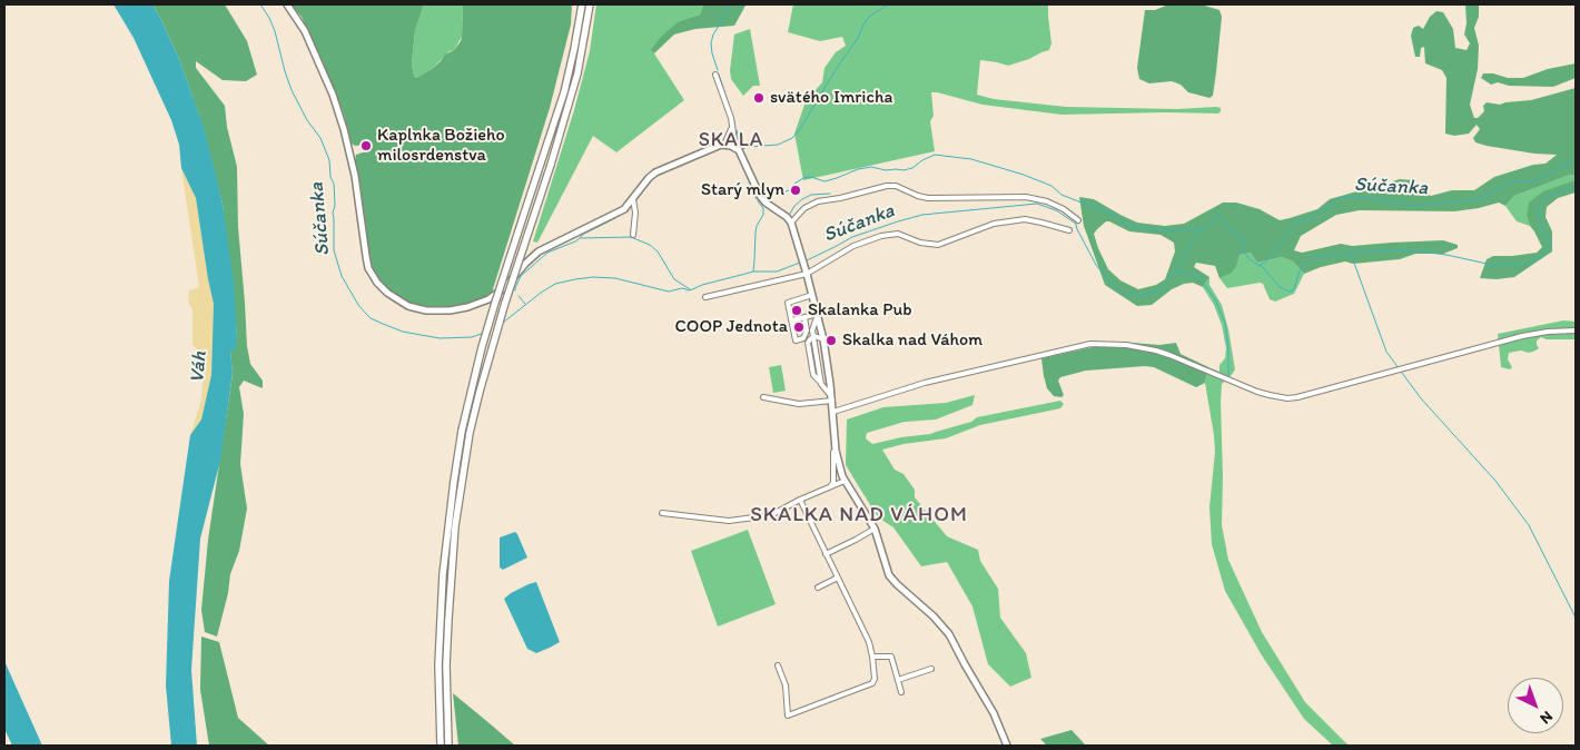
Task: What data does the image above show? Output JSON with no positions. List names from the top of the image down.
{
  "districts": ["SKALA", "SKALKA NAD VÁHOM"],
  "water": ["Súčanka", "Váh"],
  "places": [
    "svätého Imricha",
    "Kaplnka Božieho milosrdenstva",
    "Starý mlyn",
    "Skalanka Pub",
    "COOP Jednota",
    "Skalka nad Váhom"
  ],
  "north": "bottom right"
}
